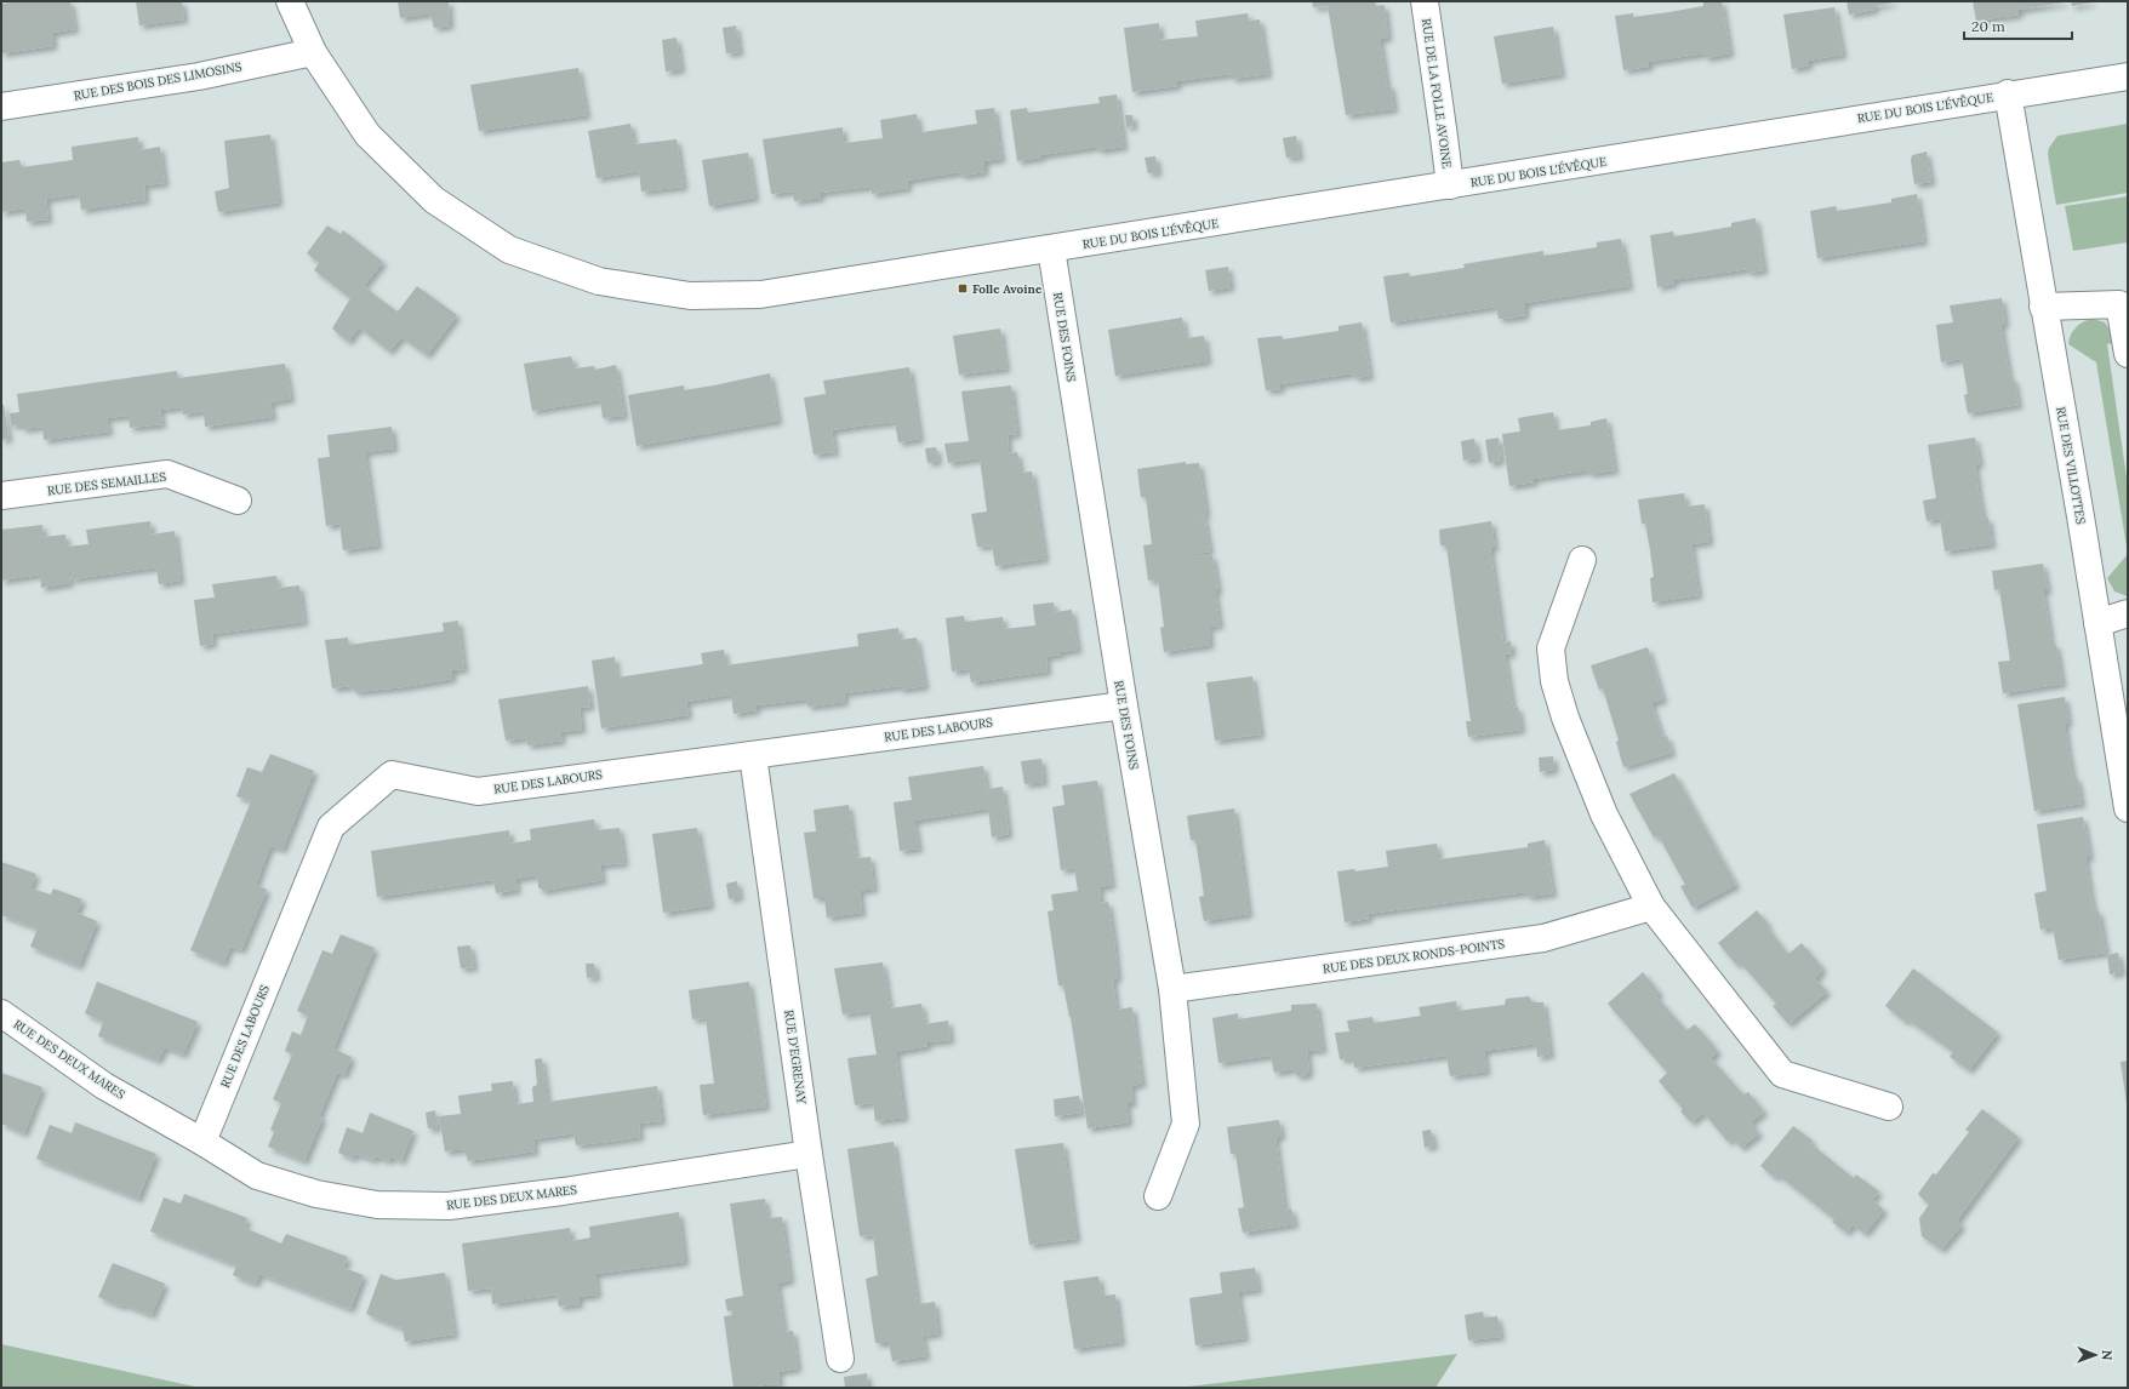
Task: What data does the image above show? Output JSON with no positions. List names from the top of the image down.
{
  "streets": {
    "street": [
      "RUE DES BOIS DES LIMOSINS",
      "RUE DE LA FOLLE AVOINE",
      "RUE DU BOIS L'ÉVÊQUE",
      "RUE DES FOINS",
      "RUE DES VILLOTTES",
      "RUE DES SEMAILLES",
      "RUE DES LABOURS",
      "RUE DES DEUX RONDS-POINTS",
      "RUE D'EGRENAY",
      "RUE DES DEUX MARES"
    ]
  },
  "crossings": [
    ["RUE DES BOIS DES LIMOSINS", "RUE DU BOIS L'ÉVÊQUE"],
    ["RUE DE LA FOLLE AVOINE", "RUE DU BOIS L'ÉVÊQUE"],
    ["RUE DU BOIS L'ÉVÊQUE", "RUE DES FOINS"],
    ["RUE DU BOIS L'ÉVÊQUE", "RUE DES VILLOTTES"],
    ["RUE DES FOINS", "RUE DES LABOURS"],
    ["RUE DES FOINS", "RUE DES DEUX RONDS-POINTS"],
    ["RUE DES LABOURS", "RUE D'EGRENAY"],
    ["RUE DES LABOURS", "RUE DES DEUX MARES"],
    ["RUE D'EGRENAY", "RUE DES DEUX MARES"]
  ],
  "places": {
    "transit": ["Folle Avoine"]
  },
  "scale_bar": "20 m",
  "north": "right"
}
